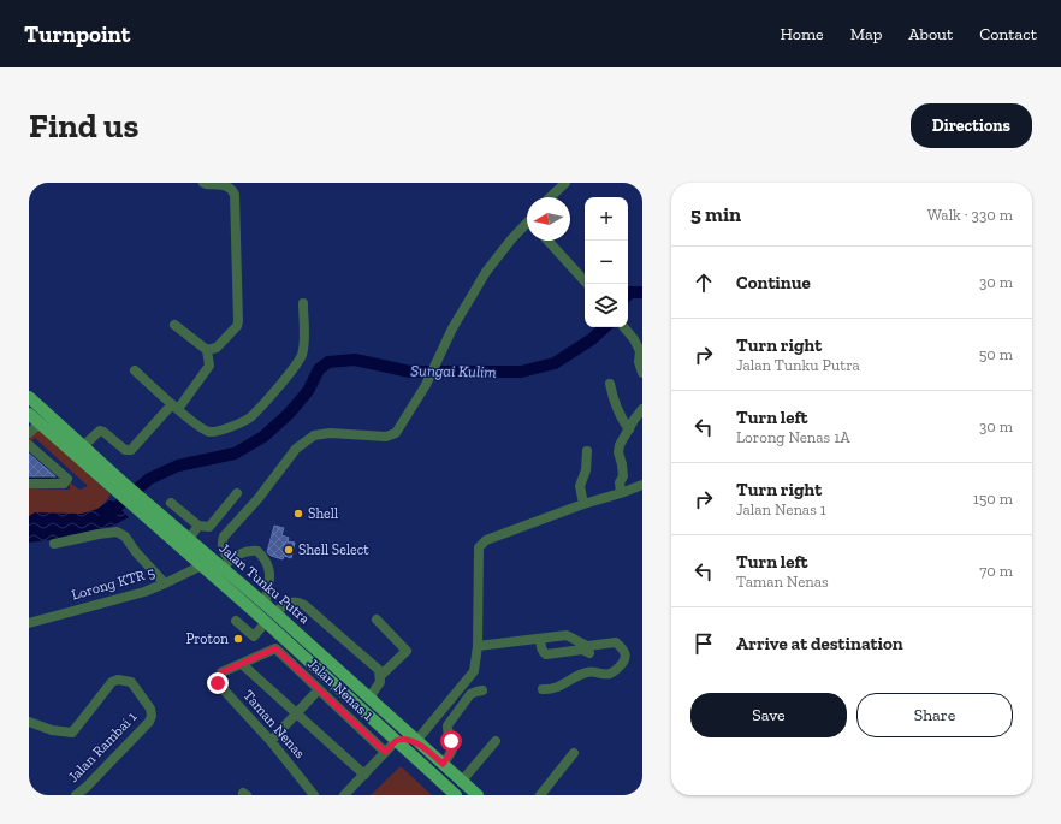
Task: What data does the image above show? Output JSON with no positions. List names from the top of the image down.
{
  "streets": {
    "main road": ["Jalan Tunku Putra"],
    "street": [
      "Lorong KTR 5",
      "Jalan Nenas 1",
      "Taman Nenas",
      "Jalan Rambai 1"
    ]
  },
  "crossings": [
    ["Lorong KTR 5", "Jalan Tunku Putra"],
    ["Jalan Nenas 1", "Taman Nenas"]
  ],
  "water": ["Sungai Kulim"],
  "places": ["Shell", "Shell Select", "Proton"],
  "north": "left",
  "page": {
    "header": "Turnpoint",
    "nav": [
      "Home",
      "Map",
      "About",
      "Contact"
    ],
    "buttons": [
      "Directions",
      ["Save", "Share"]
    ],
    "title": "Find us",
    "heading": ["5 min", "Walk · 330 m"],
    "map_buttons": ["+", "−"],
    "list": [
      ["Continue", "30 m"],
      ["Turn right", "Jalan Tunku Putra", "50 m"],
      ["Turn left", "Lorong Nenas 1A", "30 m"],
      ["Turn right", "Jalan Nenas 1", "150 m"],
      ["Turn left", "Taman Nenas", "70 m"],
      "Arrive at destination"
    ]
  }
}
